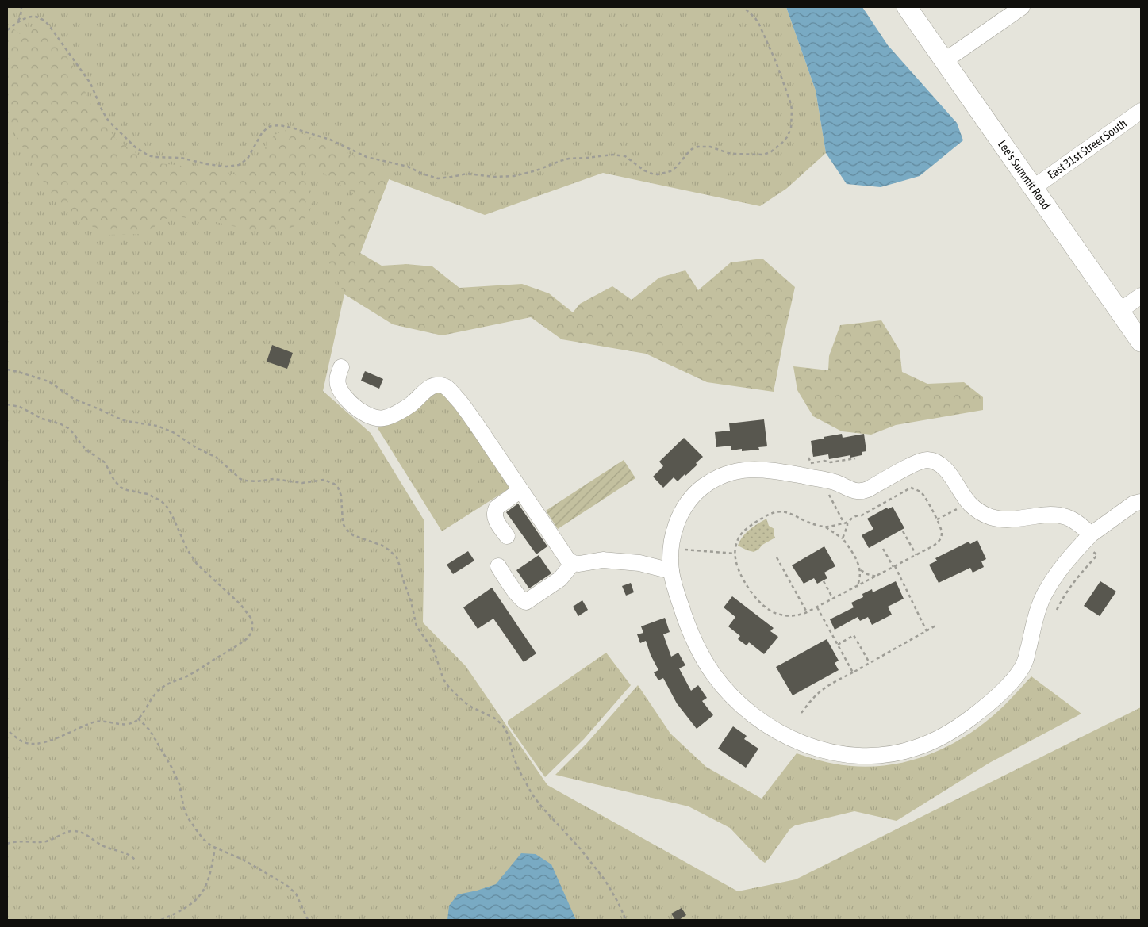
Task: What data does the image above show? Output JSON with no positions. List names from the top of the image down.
{
  "streets": {
    "main road": ["Lee's Summit Road"],
    "street": ["East 31st Street South"]
  },
  "crossings": [
    ["East 31st Street South", "Lee's Summit Road"]
  ]
}
